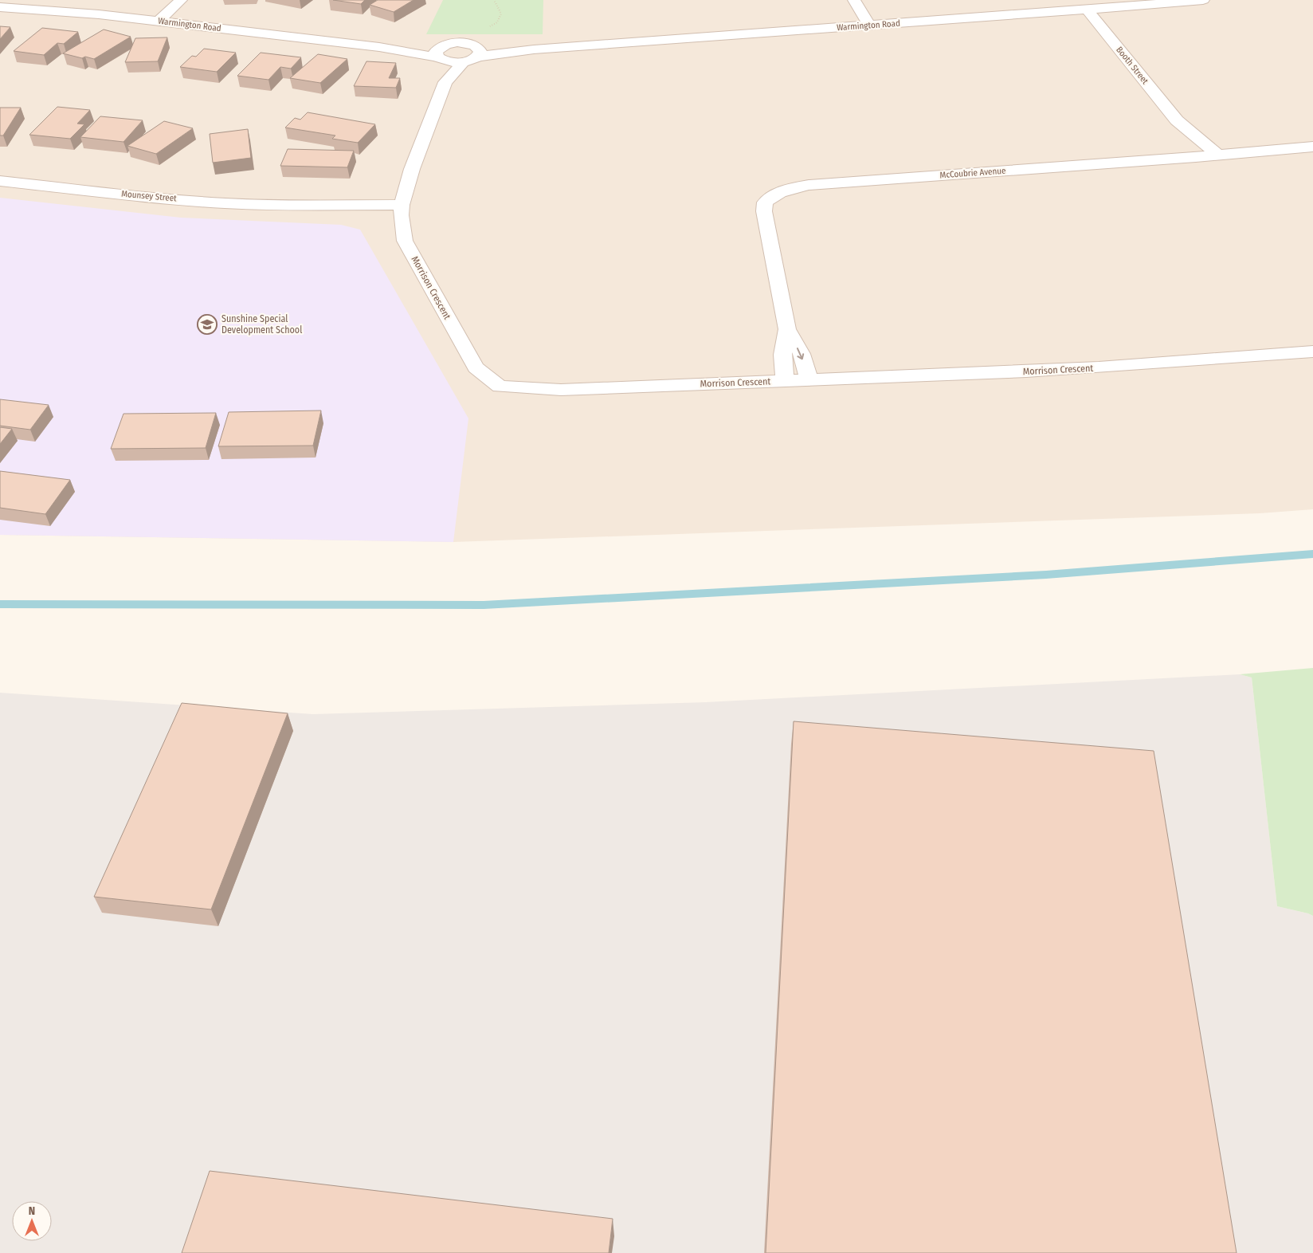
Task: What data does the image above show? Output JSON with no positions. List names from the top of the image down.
{
  "streets": {
    "street": [
      "Warmington Road",
      "Booth Street",
      "McCoubrie Avenue",
      "Mounsey Street",
      "Morrison Crescent"
    ]
  },
  "crossings": [
    ["Warmington Road", "Booth Street"],
    ["Warmington Road", "Morrison Crescent"],
    ["Booth Street", "McCoubrie Avenue"],
    ["McCoubrie Avenue", "Morrison Crescent"],
    ["Mounsey Street", "Morrison Crescent"]
  ],
  "places": {
    "school or university": ["Sunshine Special Development School"]
  },
  "north": "top"
}
